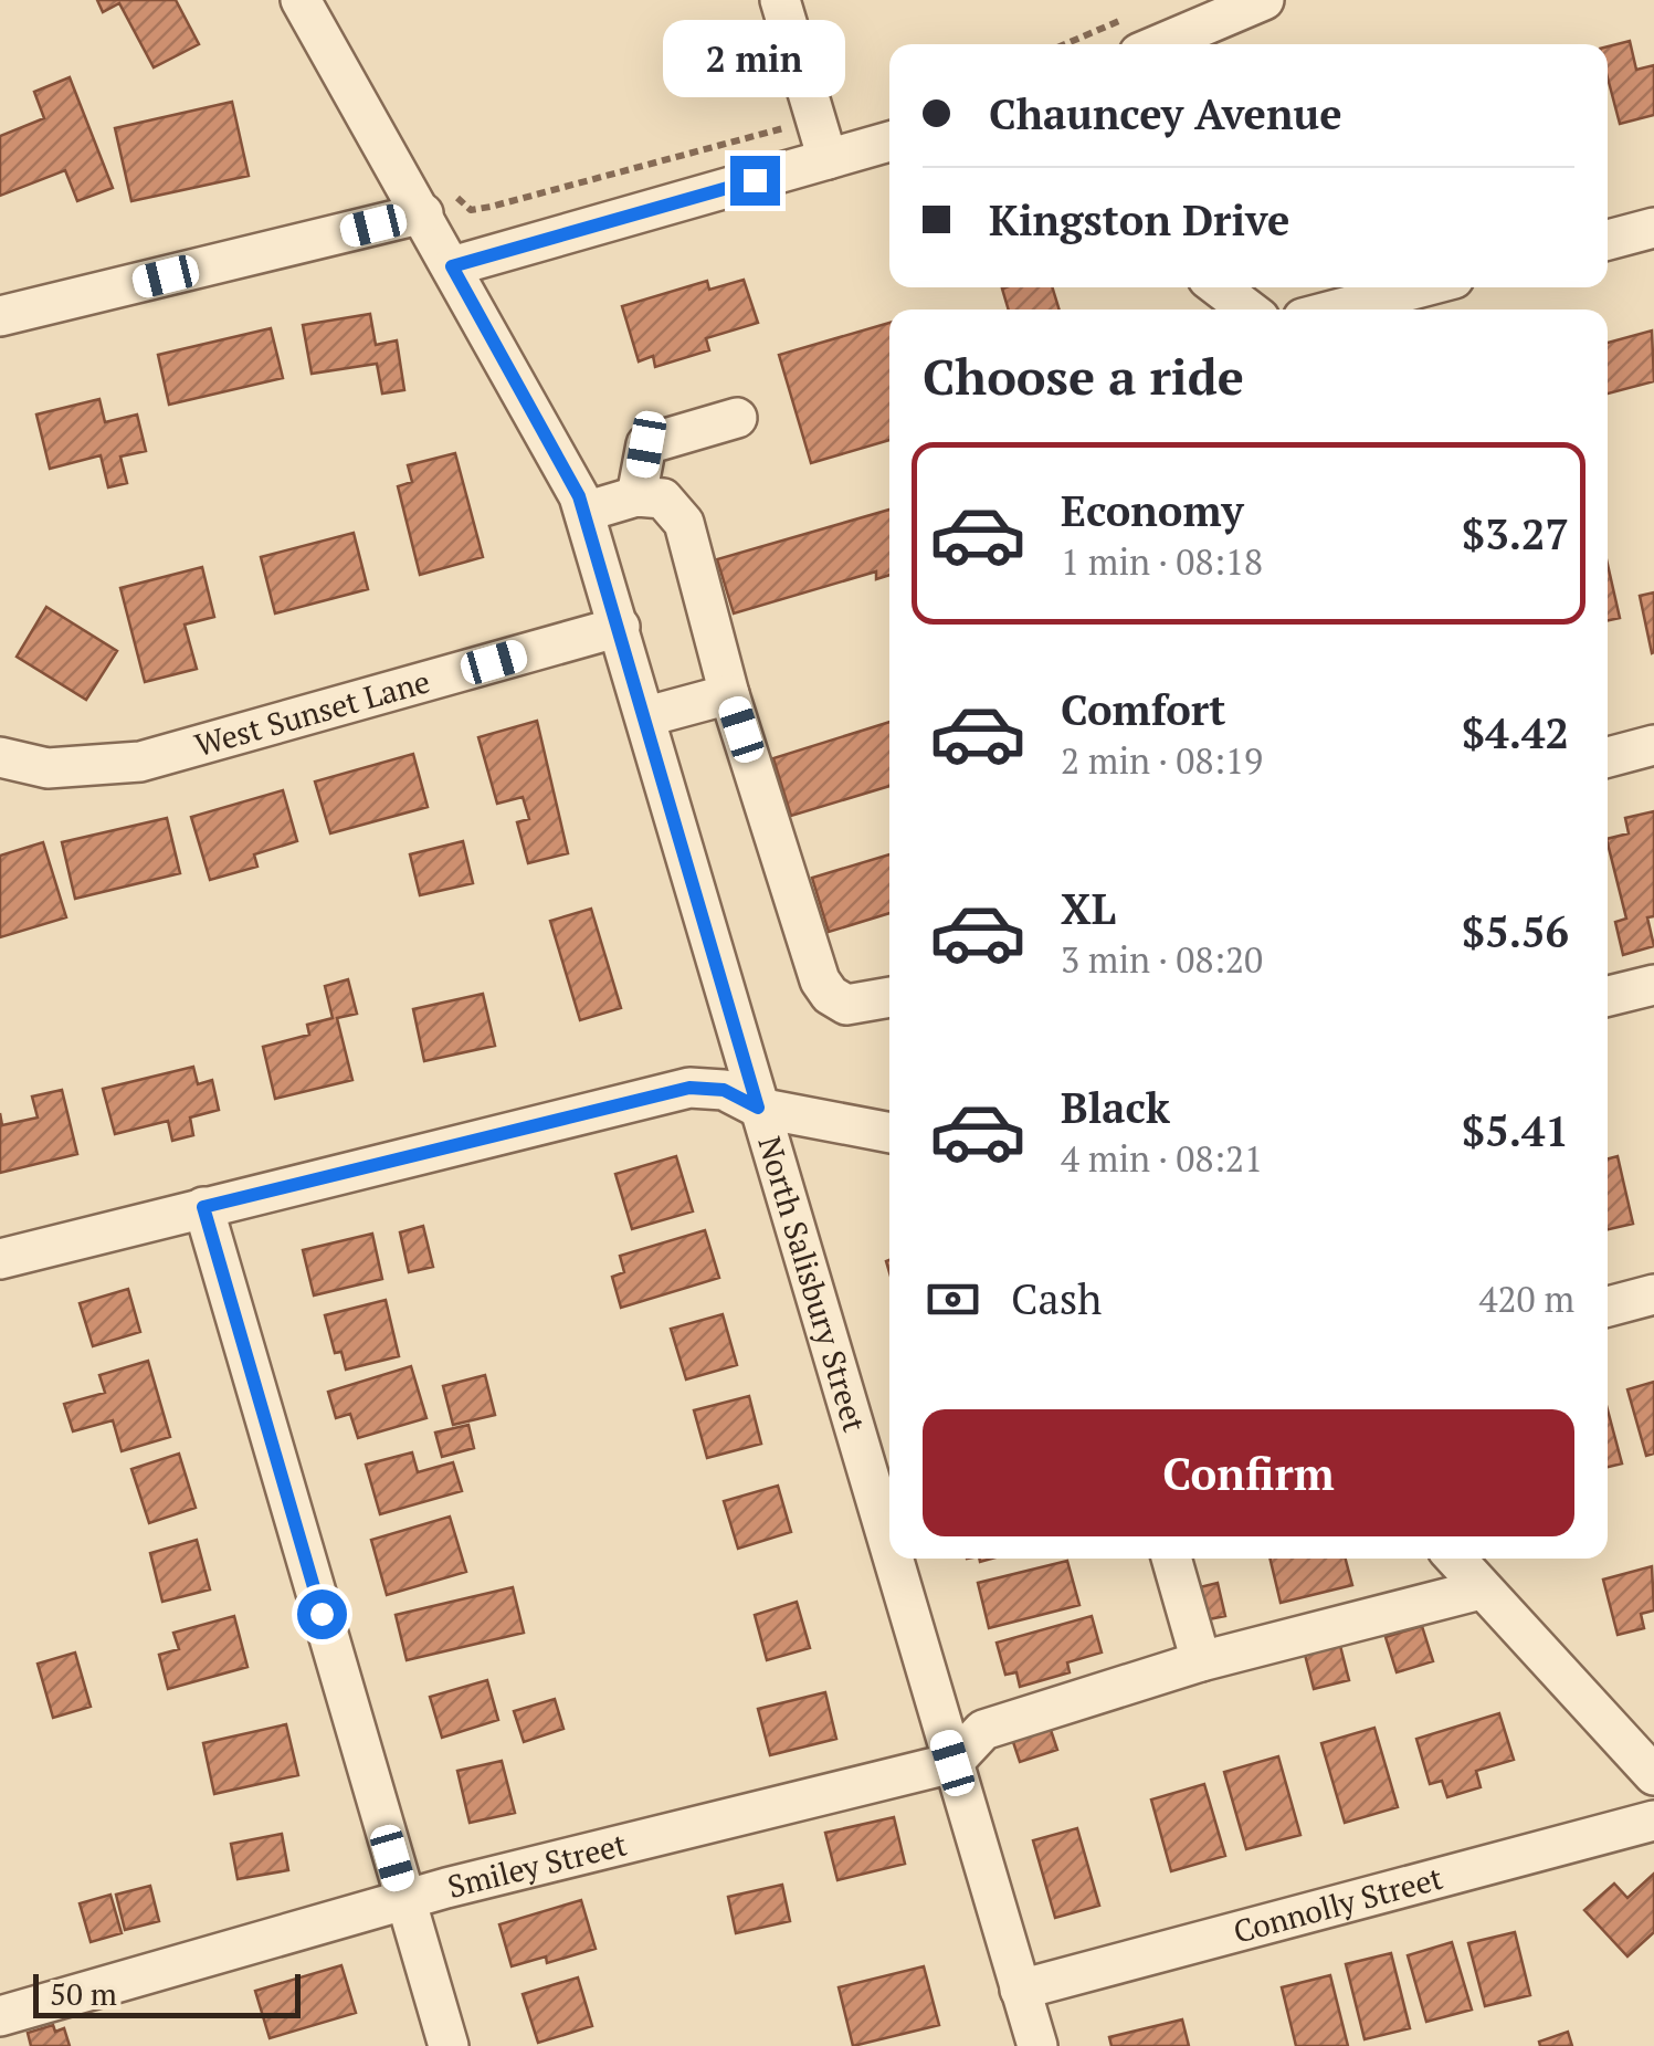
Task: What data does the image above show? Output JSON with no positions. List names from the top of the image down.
{
  "streets": {
    "street": [
      "West Sunset Lane",
      "North Salisbury Street",
      "Smiley Street",
      "Connolly Street"
    ]
  },
  "crossings": [
    ["West Sunset Lane", "North Salisbury Street"],
    ["North Salisbury Street", "Smiley Street"],
    ["North Salisbury Street", "Connolly Street"]
  ],
  "scale_bar": "50 m",
  "page": {
    "bubble": "2 min",
    "banner": ["Chauncey Avenue", "Kingston Drive"],
    "heading": "Choose a ride",
    "list": [
      {
        "name": "Economy",
        "note": "1 min · 08:18",
        "value": "$3.27"
      },
      {
        "name": "Comfort",
        "note": "2 min · 08:19",
        "value": "$4.42"
      },
      {
        "name": "XL",
        "note": "3 min · 08:20",
        "value": "$5.56"
      },
      {
        "name": "Black",
        "note": "4 min · 08:21",
        "value": "$5.41"
      }
    ],
    "pay": ["Cash", "420 m"],
    "buttons": "Confirm",
    "scale": "50 m"
  }
}
